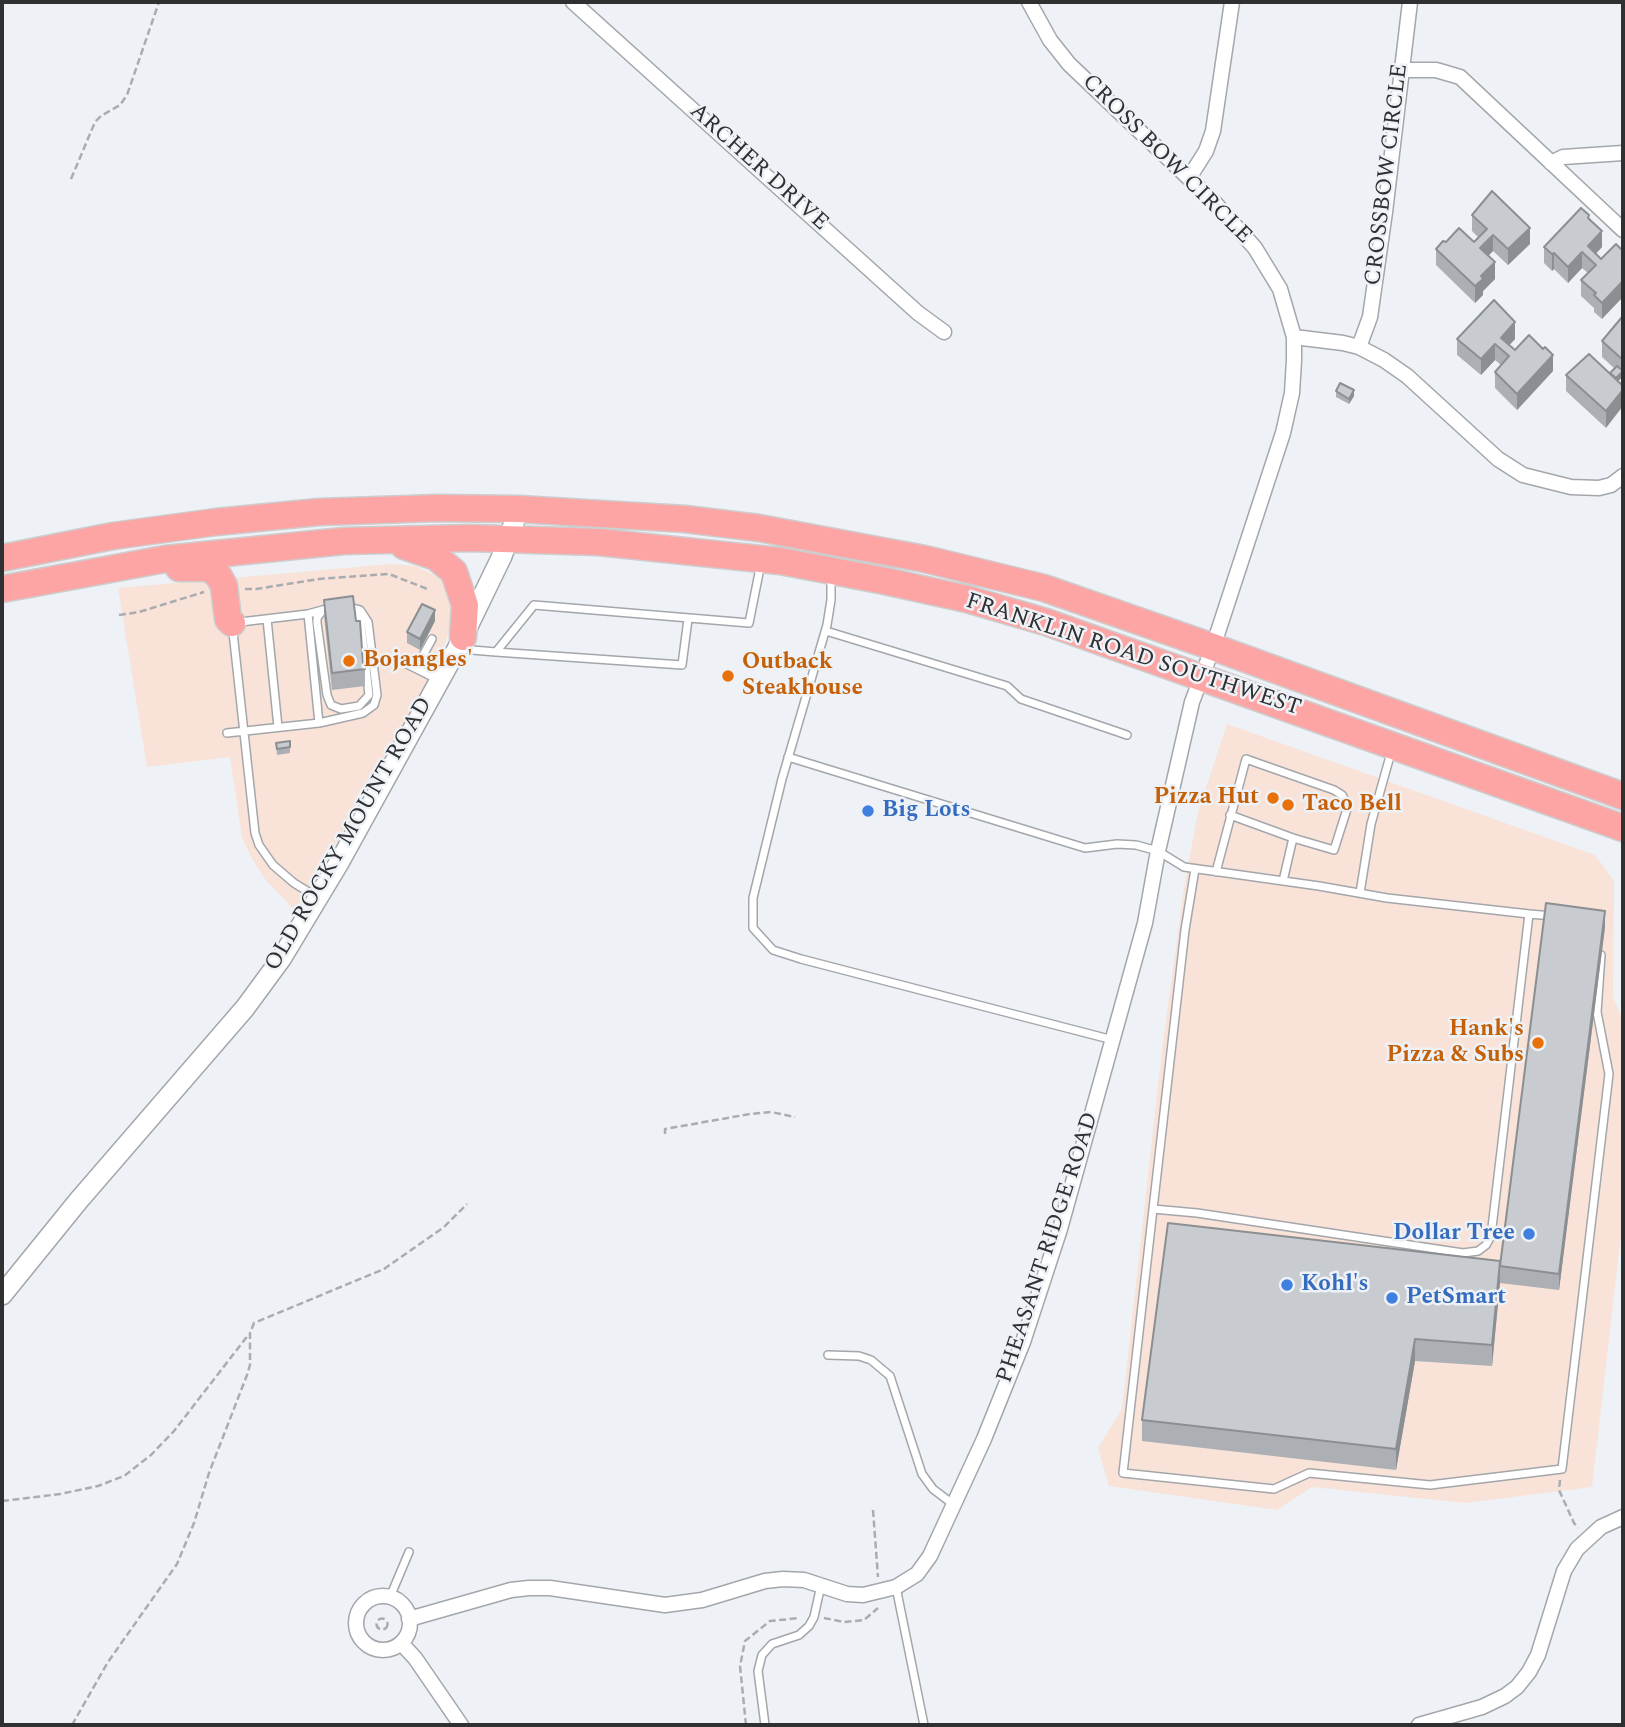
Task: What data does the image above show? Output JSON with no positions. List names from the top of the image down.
{
  "streets": {
    "highway": ["FRANKLIN ROAD SOUTHWEST"],
    "street": [
      "CROSS BOW CIRCLE",
      "ARCHER DRIVE",
      "CROSSBOW CIRCLE",
      "OLD ROCKY MOUNT ROAD",
      "PHEASANT RIDGE ROAD"
    ]
  },
  "crossings": [
    ["CROSS BOW CIRCLE", "FRANKLIN ROAD SOUTHWEST"],
    ["CROSS BOW CIRCLE", "PHEASANT RIDGE ROAD"],
    ["FRANKLIN ROAD SOUTHWEST", "OLD ROCKY MOUNT ROAD"],
    ["FRANKLIN ROAD SOUTHWEST", "PHEASANT RIDGE ROAD"]
  ],
  "places": [
    "Bojangles'",
    "Outback Steakhouse",
    "Pizza Hut",
    "Taco Bell",
    "Big Lots",
    "Hank's Pizza & Subs",
    "Dollar Tree",
    "Kohl's",
    "PetSmart"
  ]
}
